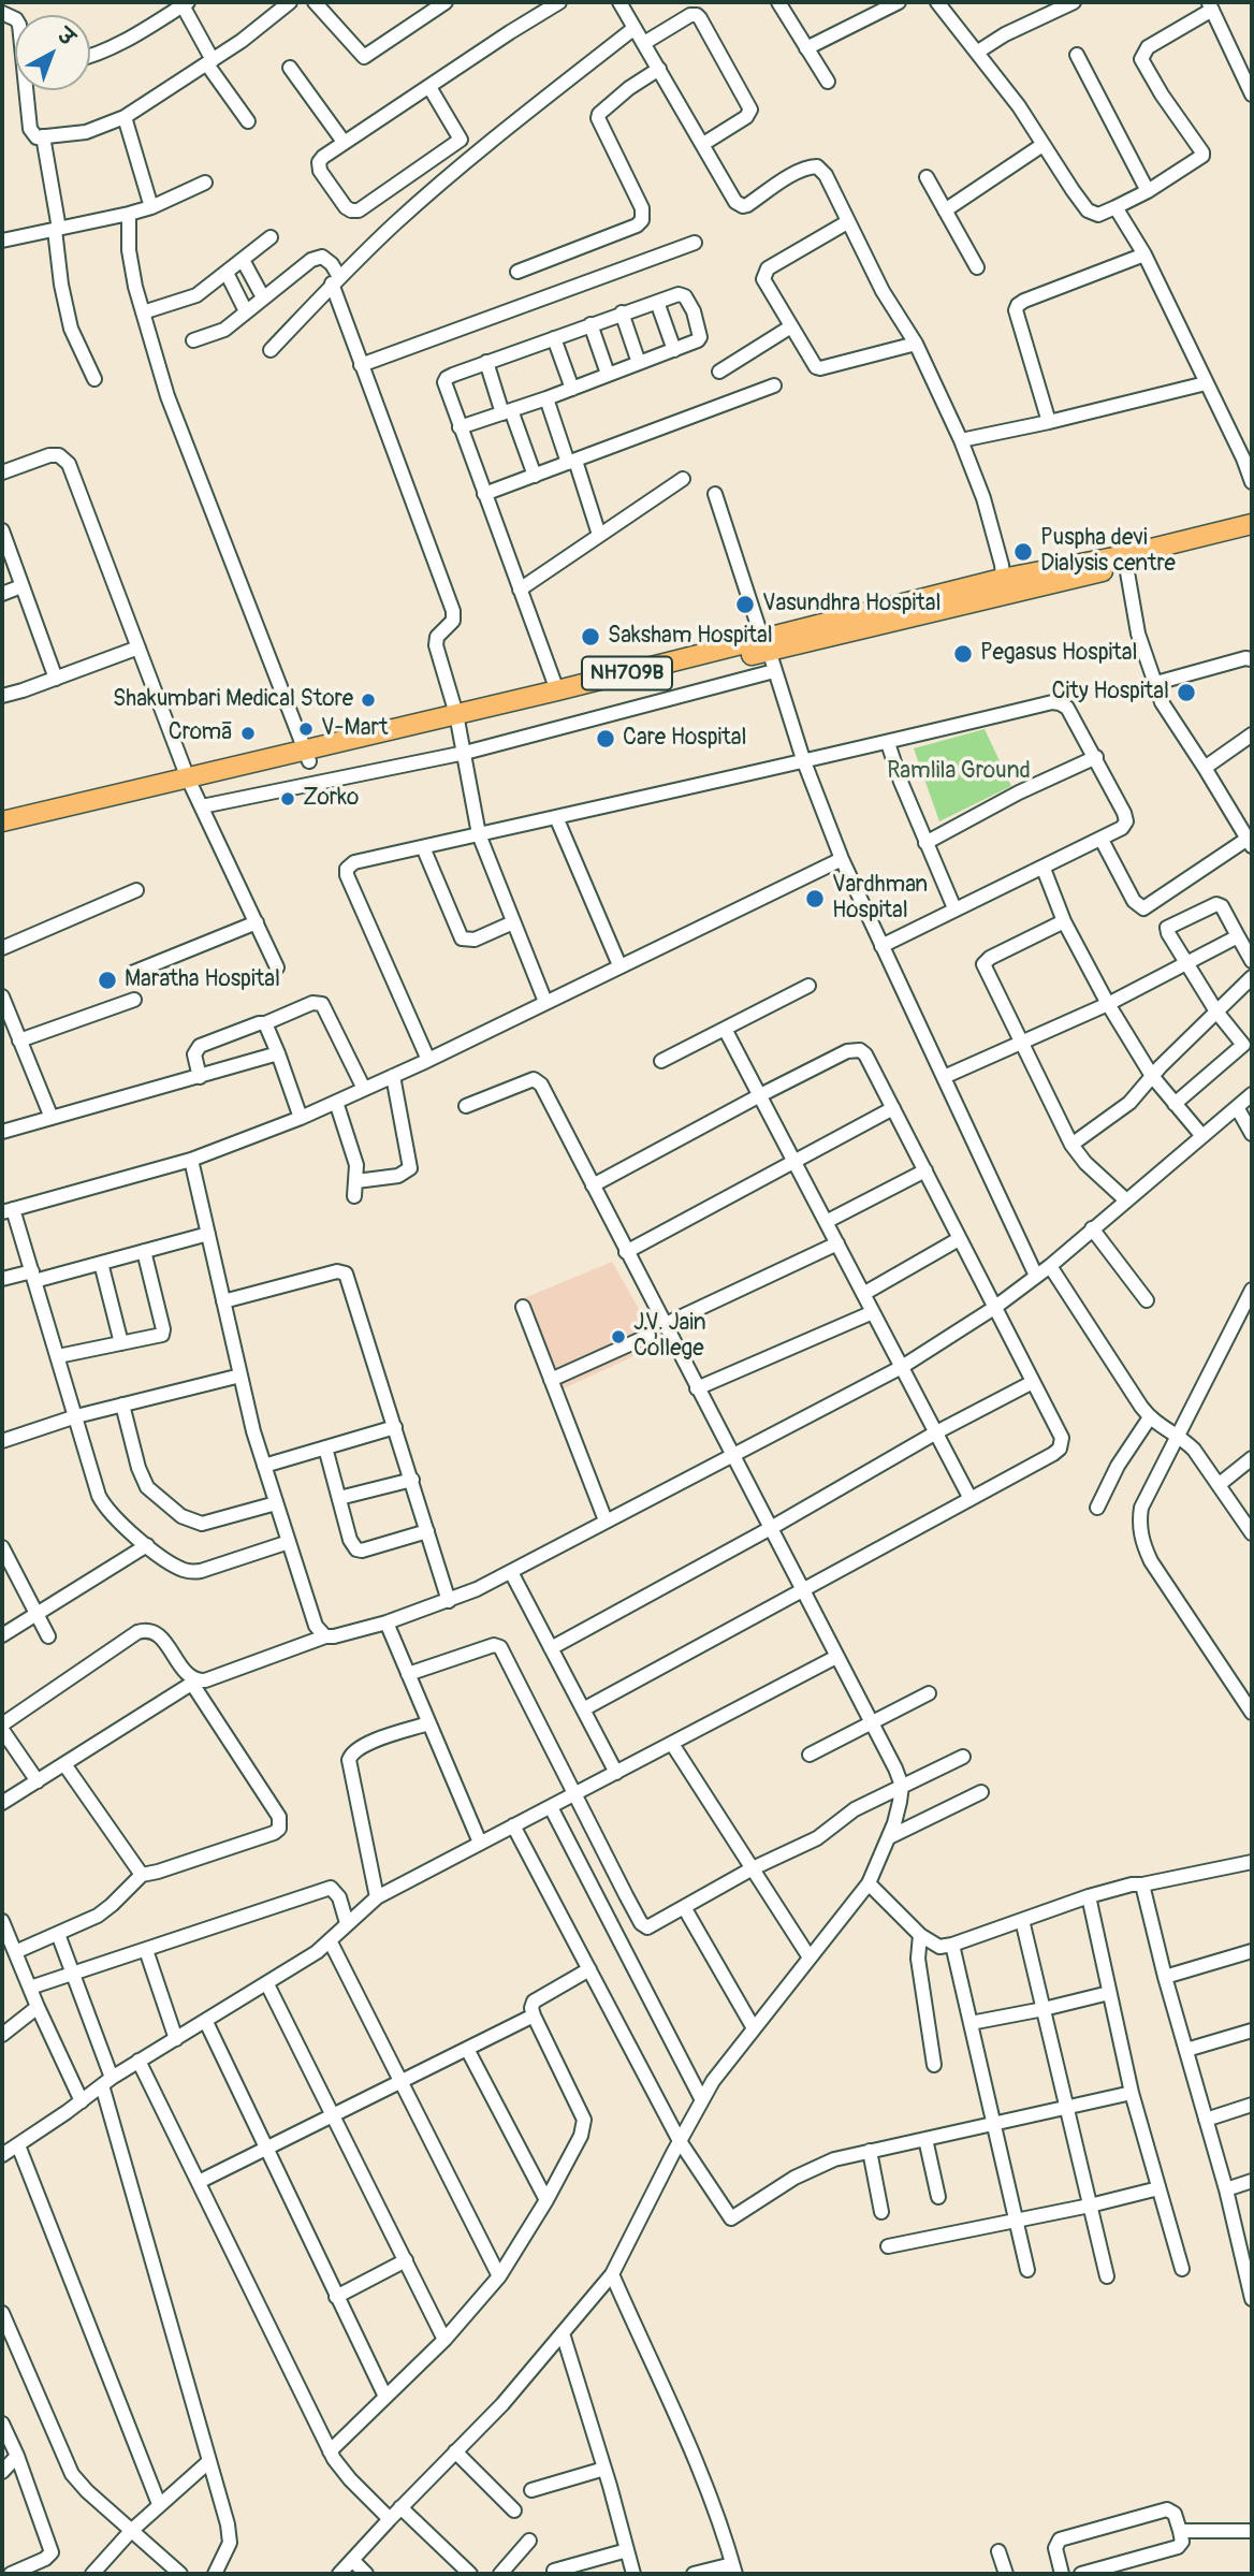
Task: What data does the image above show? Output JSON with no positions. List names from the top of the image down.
{
  "streets": {
    "highway": ["NH709B"]
  },
  "parks": ["Ramlila Ground"],
  "places": [
    "Puspha devi Dialysis centre",
    "Vasundhra Hospital",
    "Saksham Hospital",
    "Pegasus Hospital",
    "City Hospital",
    "Shakumbari Medical Store",
    "V-Mart",
    "Cromā",
    "Care Hospital",
    "Zorko",
    "Vardhman Hospital",
    "Maratha Hospital",
    "J.V. Jain College"
  ],
  "north": "top right"
}
